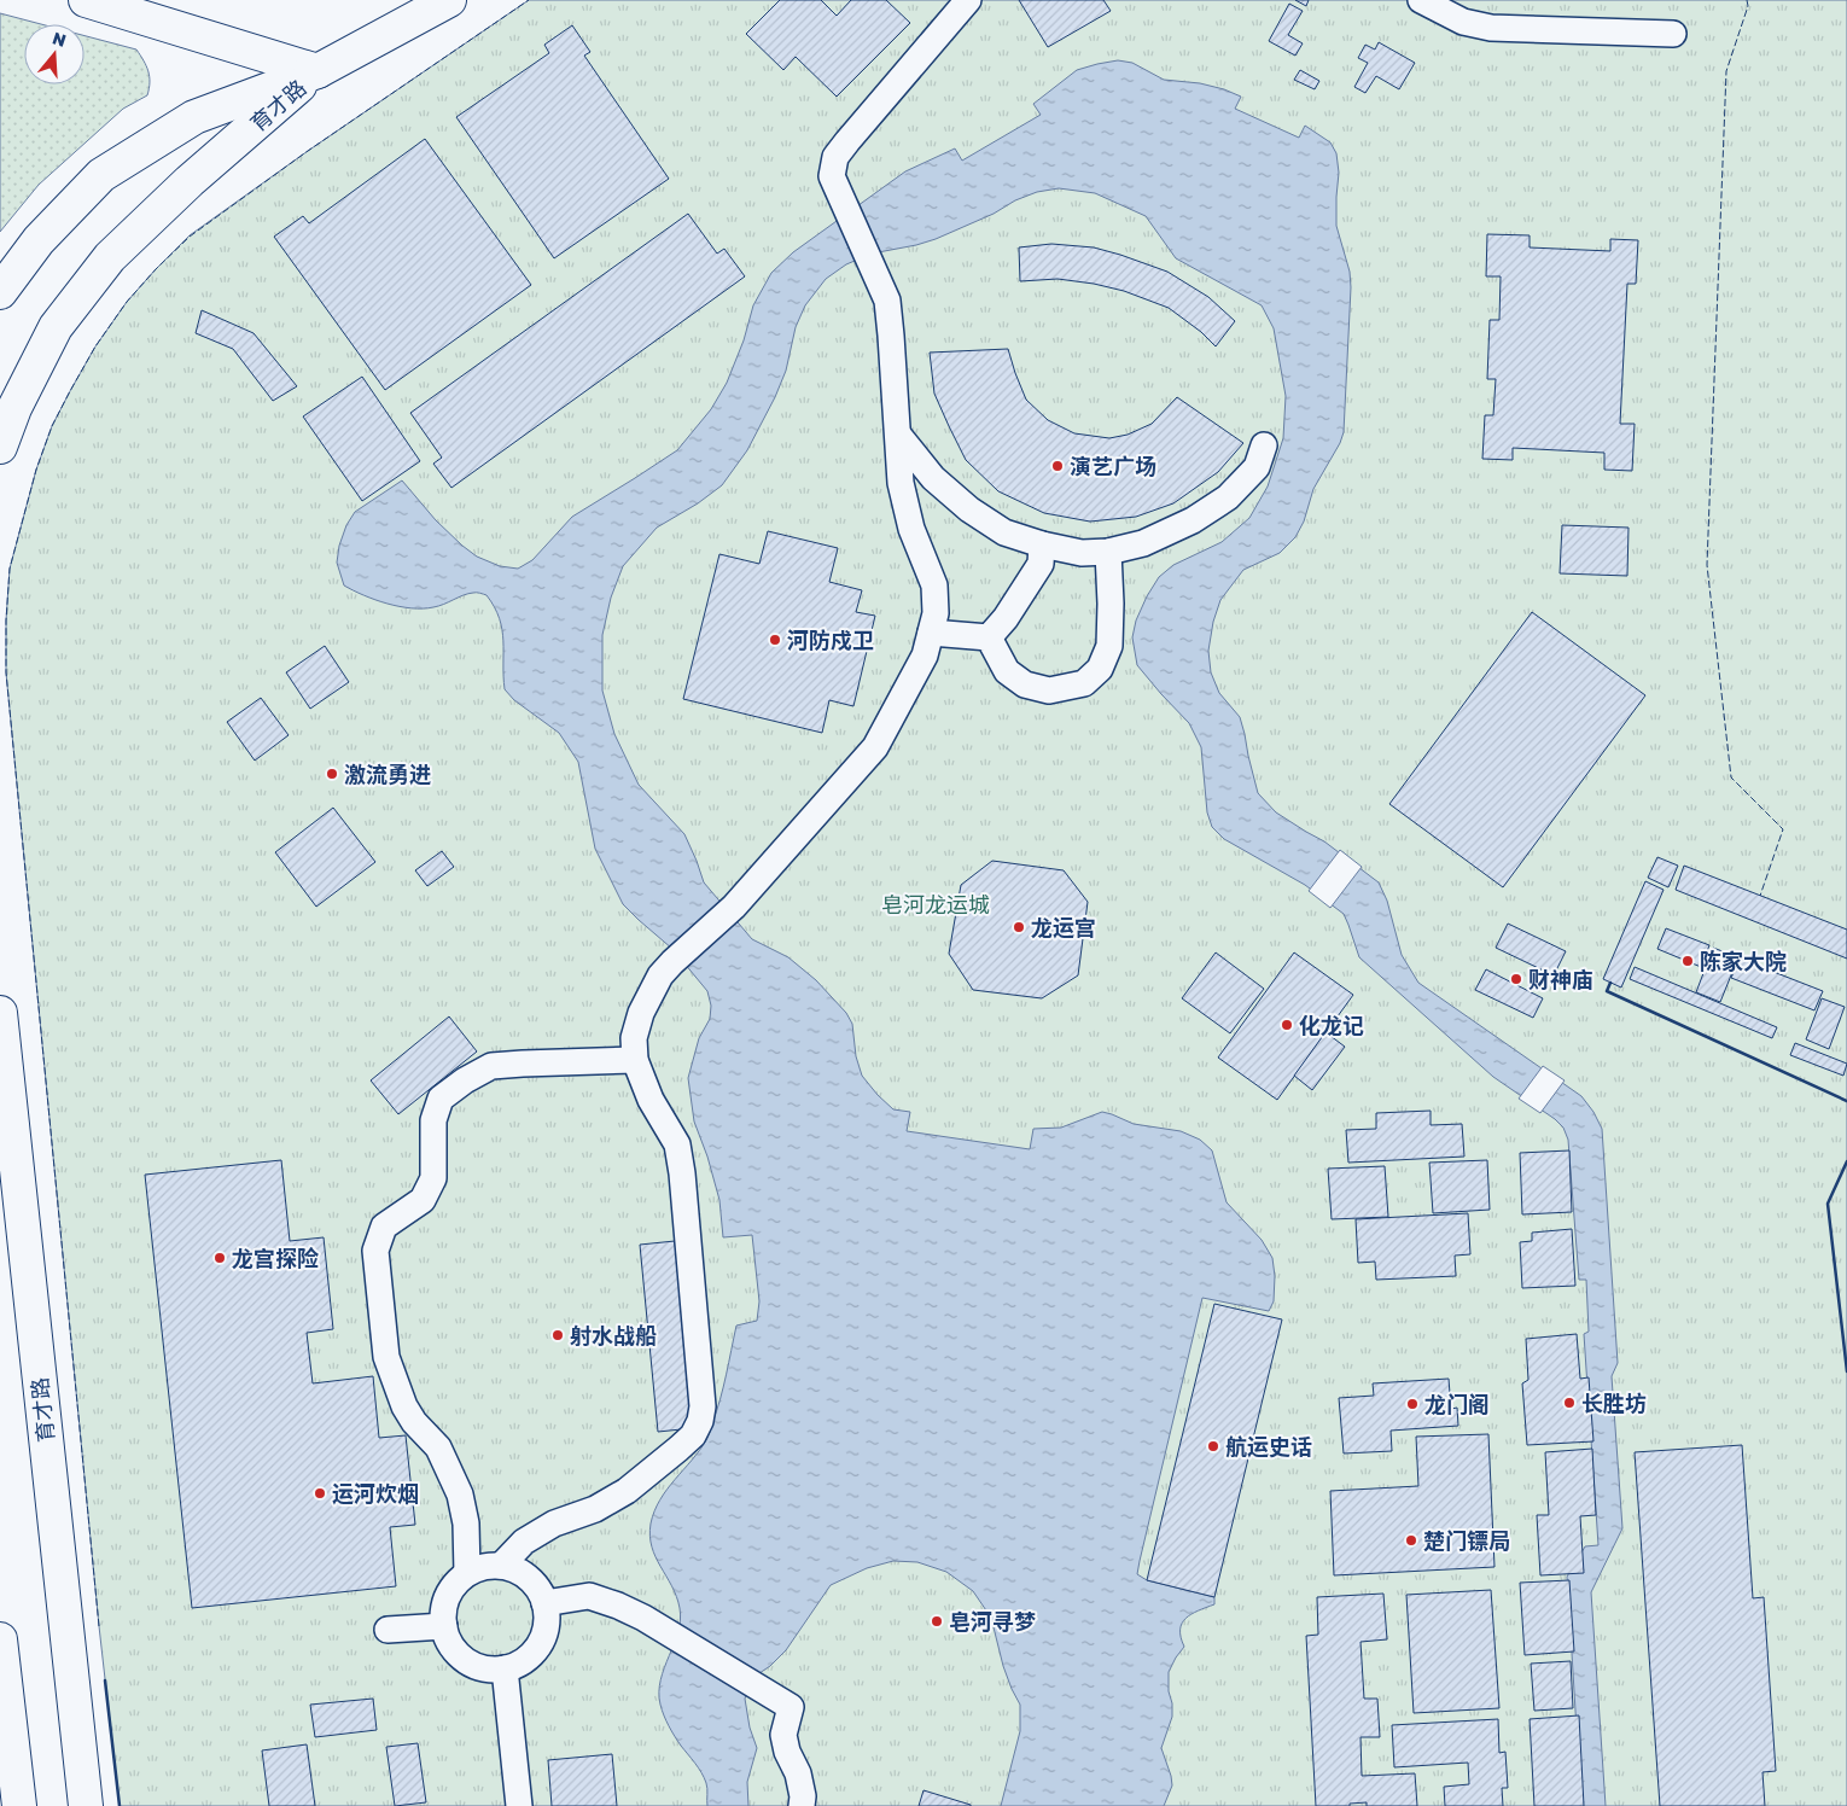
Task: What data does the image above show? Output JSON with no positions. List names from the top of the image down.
{
  "streets": {
    "street": ["育才路"]
  },
  "parks": ["皂河龙运城"],
  "places": [
    "演艺广场",
    "河防戍卫",
    "激流勇进",
    "龙运宫",
    "陈家大院",
    "财神庙",
    "化龙记",
    "龙宫探险",
    "射水战船",
    "长胜坊",
    "龙门阁",
    "航运史话",
    "运河炊烟",
    "楚门镖局",
    "皂河寻梦"
  ],
  "north": "top"
}
